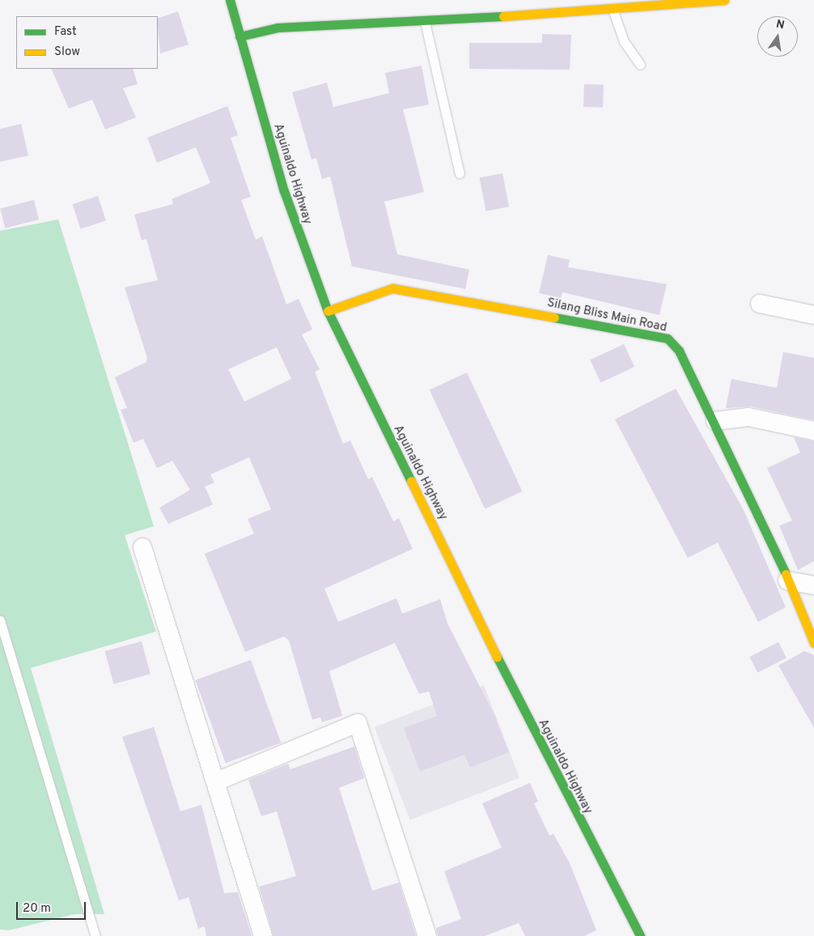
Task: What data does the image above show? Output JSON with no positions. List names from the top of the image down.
{
  "streets": {
    "street": ["Aguinaldo Highway", "Silang Bliss Main Road"]
  },
  "crossings": [
    ["Aguinaldo Highway", "Silang Bliss Main Road"]
  ],
  "legend": ["Fast", "Slow"],
  "scale_bar": "20 m",
  "north": "top"
}
